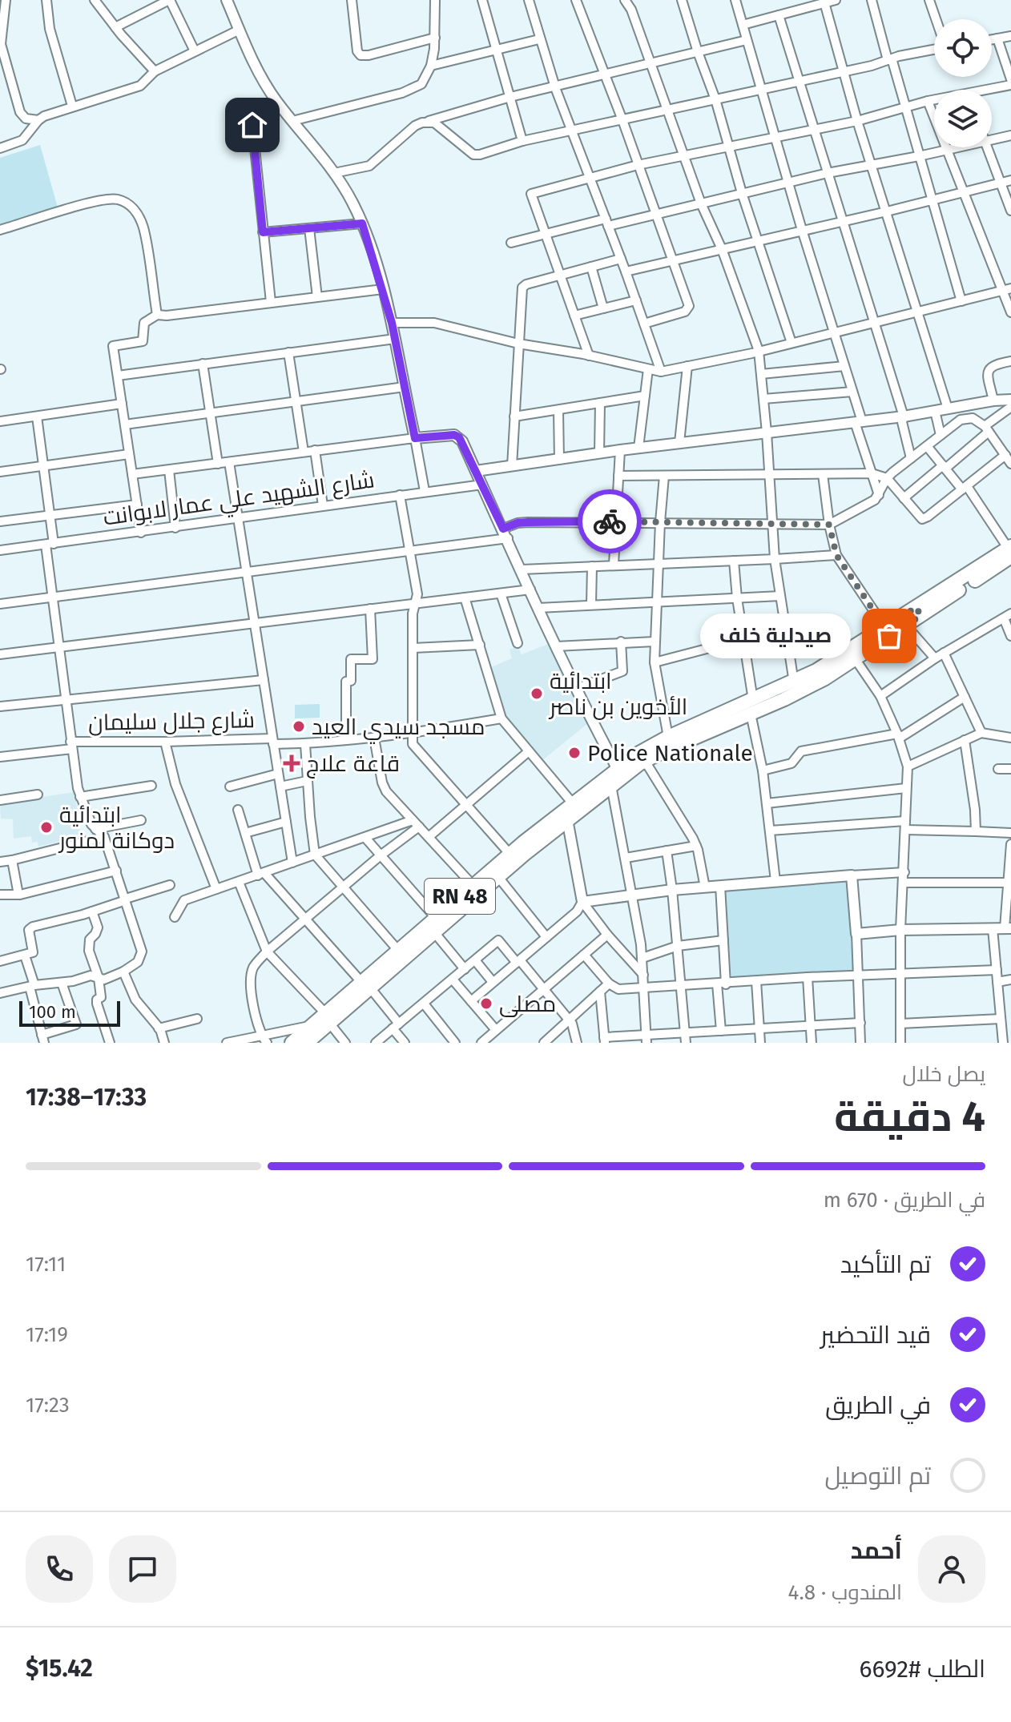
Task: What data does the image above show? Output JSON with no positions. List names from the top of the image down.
{
  "streets": {
    "highway": ["RN 48"],
    "street": ["شارع الشهيد علي عمار لابوانت", "شارع جلال سليمان"]
  },
  "places": {
    "other": [
      "صيدلية خلف",
      "ابتدائية الأخوين بن ناصر",
      "مسجد سيدي العيد",
      "Police Nationale",
      "ابتدائية دوكانة لمنور",
      "مصلى"
    ],
    "health": ["قاعة علاج"]
  },
  "scale_bar": "100 m",
  "page": {
    "bubble": "صيدلية خلف",
    "scale": "100 m",
    "heading": ["4 دقيقة", "يصل خلال", "17:33–17:38"],
    "panel": [
      "أحمد",
      "المندوب · 4.8",
      "الطلب #6692",
      "$15.42"
    ],
    "bar": "في الطريق · 670 m",
    "list": [
      ["تم التأكيد", "17:11"],
      ["قيد التحضير", "17:19"],
      ["في الطريق", "17:23"],
      "تم التوصيل"
    ]
  }
}
